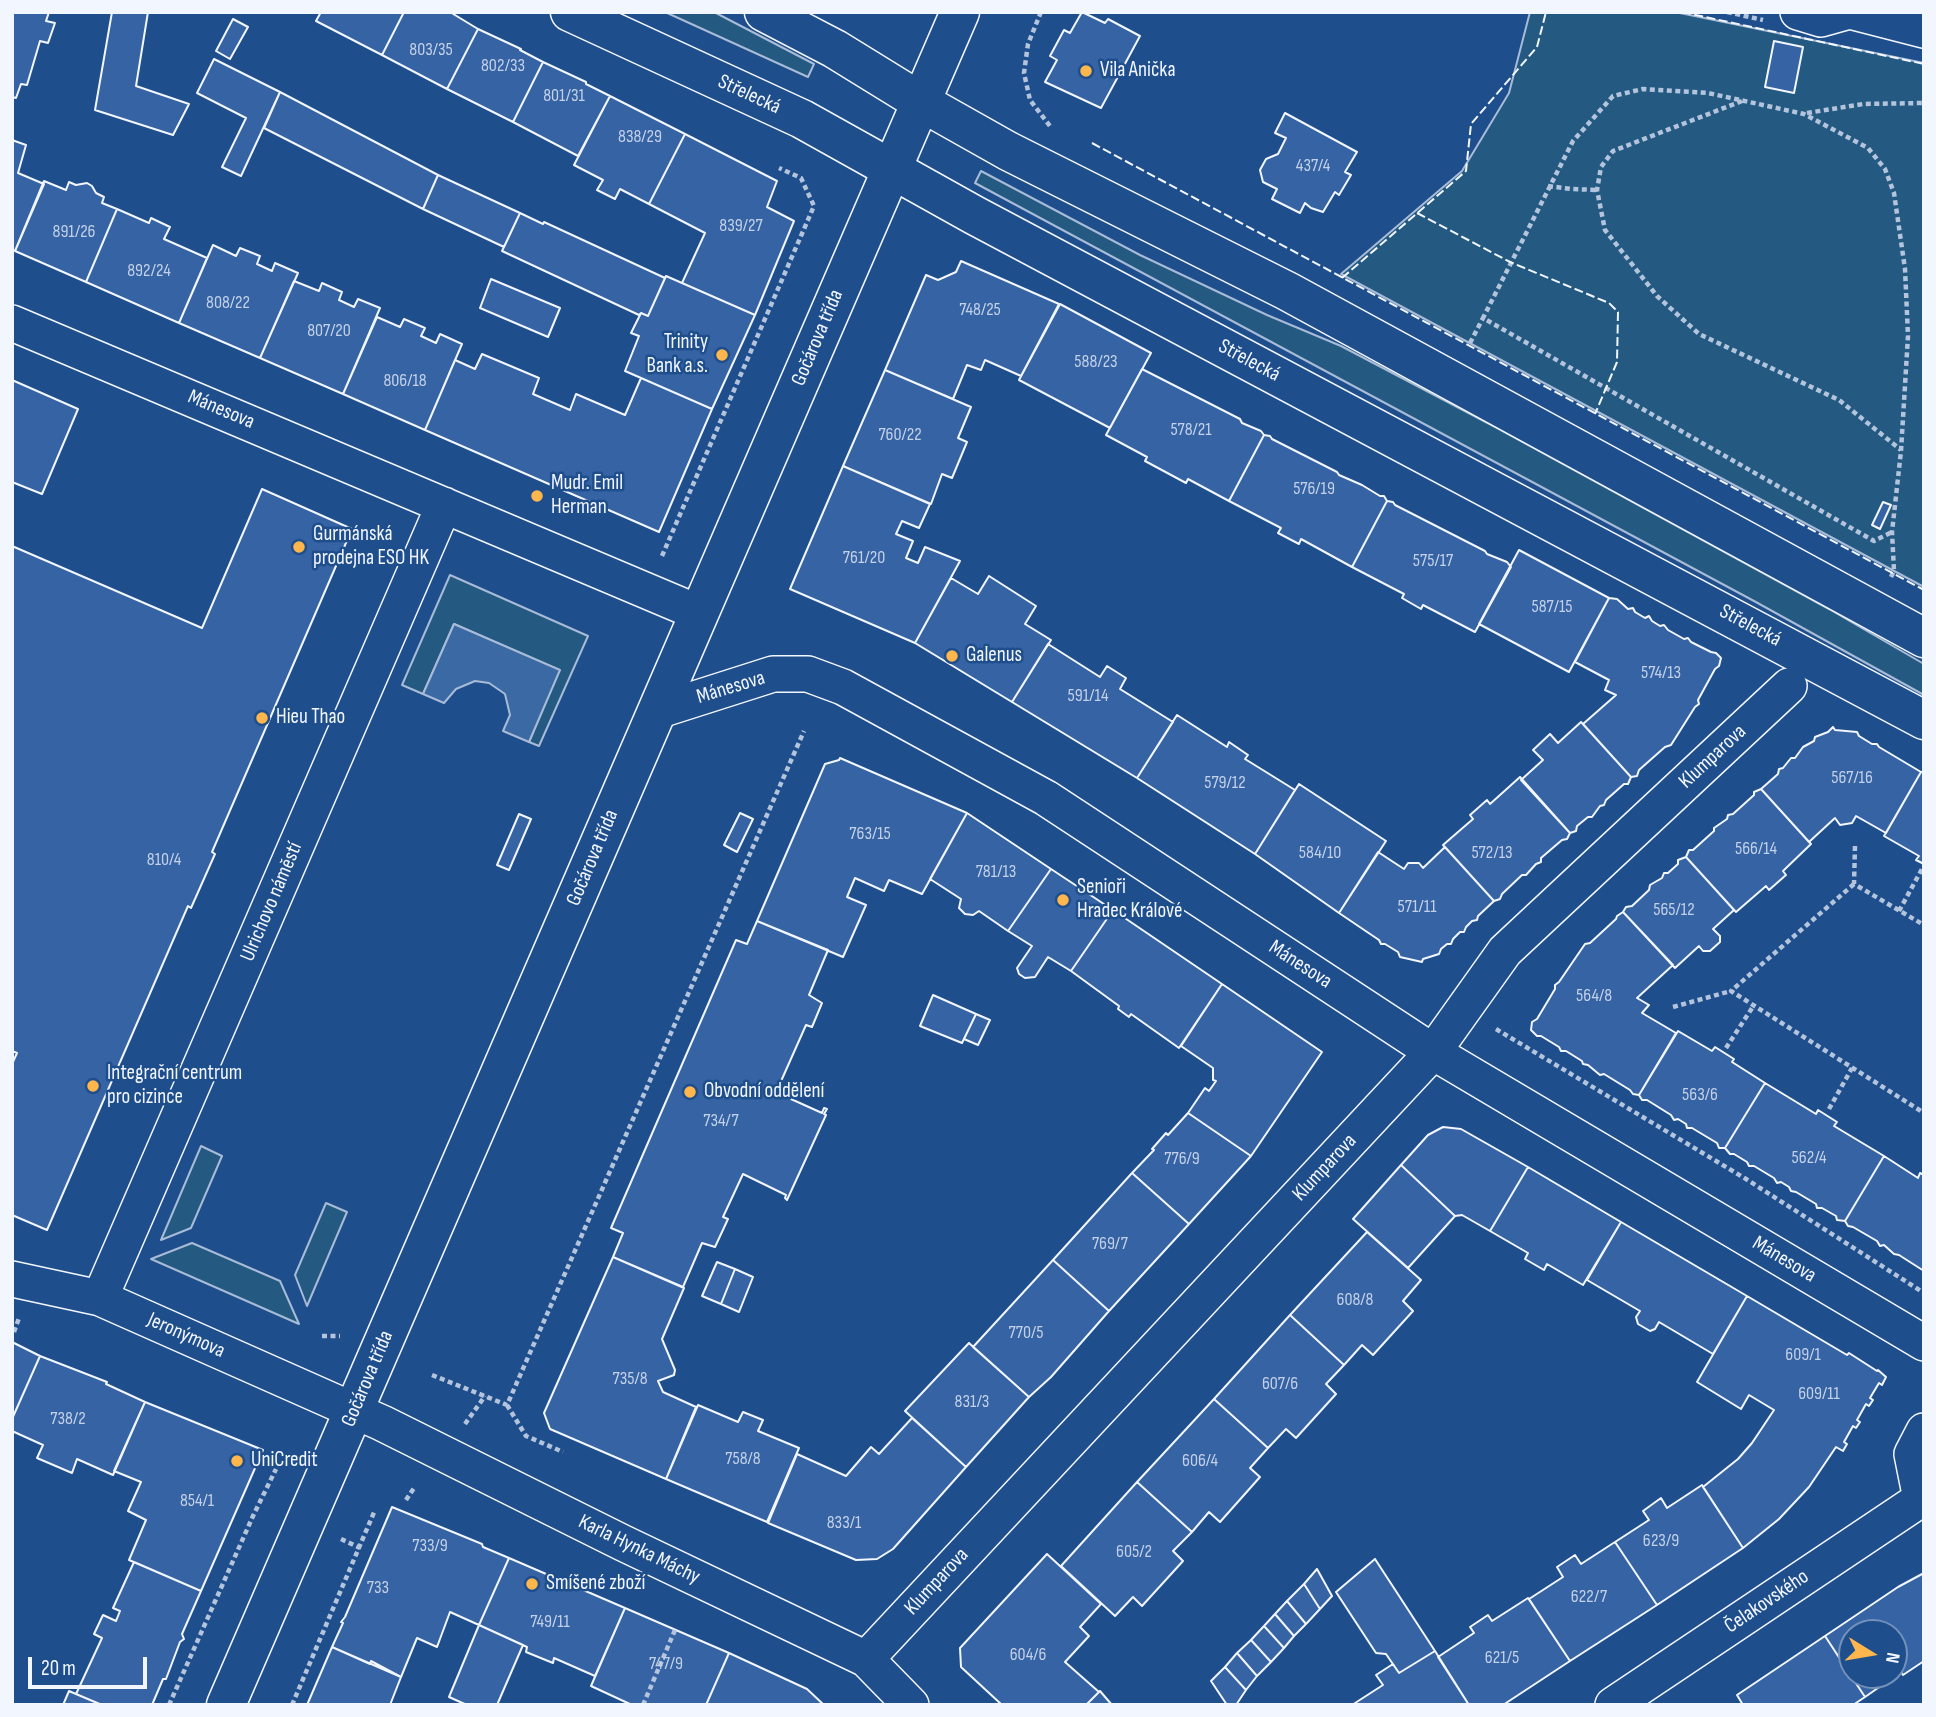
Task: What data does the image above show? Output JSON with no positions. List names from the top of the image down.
{
  "streets": {
    "main road": ["Střelecká", "Gočárova třída"],
    "street": [
      "Mánesova",
      "Klumparova",
      "Ulrichovo náměstí",
      "Jeronýmova",
      "Karla Hynka Máchy",
      "Čelakovského"
    ]
  },
  "crossings": [
    ["Střelecká", "Gočárova třída"],
    ["Gočárova třída", "Mánesova"],
    ["Gočárova třída", "Jeronýmova"],
    ["Gočárova třída", "Karla Hynka Máchy"],
    ["Mánesova", "Klumparova"],
    ["Mánesova", "Ulrichovo náměstí"],
    ["Klumparova", "Karla Hynka Máchy"],
    ["Ulrichovo náměstí", "Jeronýmova"],
    ["Jeronýmova", "Karla Hynka Máchy"]
  ],
  "places": [
    "Vila Anička",
    "Trinity Bank a.s.",
    "Mudr. Emil Herman",
    "Gurmánská prodejna ESO HK",
    "Galenus",
    "Hieu Thao",
    "Senioři Hradec Králové",
    "Integrační centrum pro cizince",
    "Obvodní oddělení",
    "UniCredit",
    "Smíšené zboží"
  ],
  "house_numbers": [
    "803/35",
    "802/33",
    "801/31",
    "838/29",
    "437/4",
    "839/27",
    "891/26",
    "892/24",
    "808/22",
    "748/25",
    "807/20",
    "588/23",
    "806/18",
    "578/21",
    "760/22",
    "576/19",
    "761/20",
    "575/17",
    "587/15",
    "574/13",
    "591/14",
    "567/16",
    "579/12",
    "763/15",
    "566/14",
    "584/10",
    "572/13",
    "810/4",
    "781/13",
    "571/11",
    "565/12",
    "564/8",
    "563/6",
    "734/7",
    "562/4",
    "776/9",
    "769/7",
    "608/8",
    "770/5",
    "609/1",
    "735/8",
    "607/6",
    "609/11",
    "831/3",
    "738/2",
    "758/8",
    "606/4",
    "854/1",
    "833/1",
    "623/9",
    "733/9",
    "605/2",
    "733",
    "622/7",
    "749/11",
    "604/6",
    "621/5",
    "747/9"
  ],
  "scale_bar": "20 m",
  "north": "right"
}
